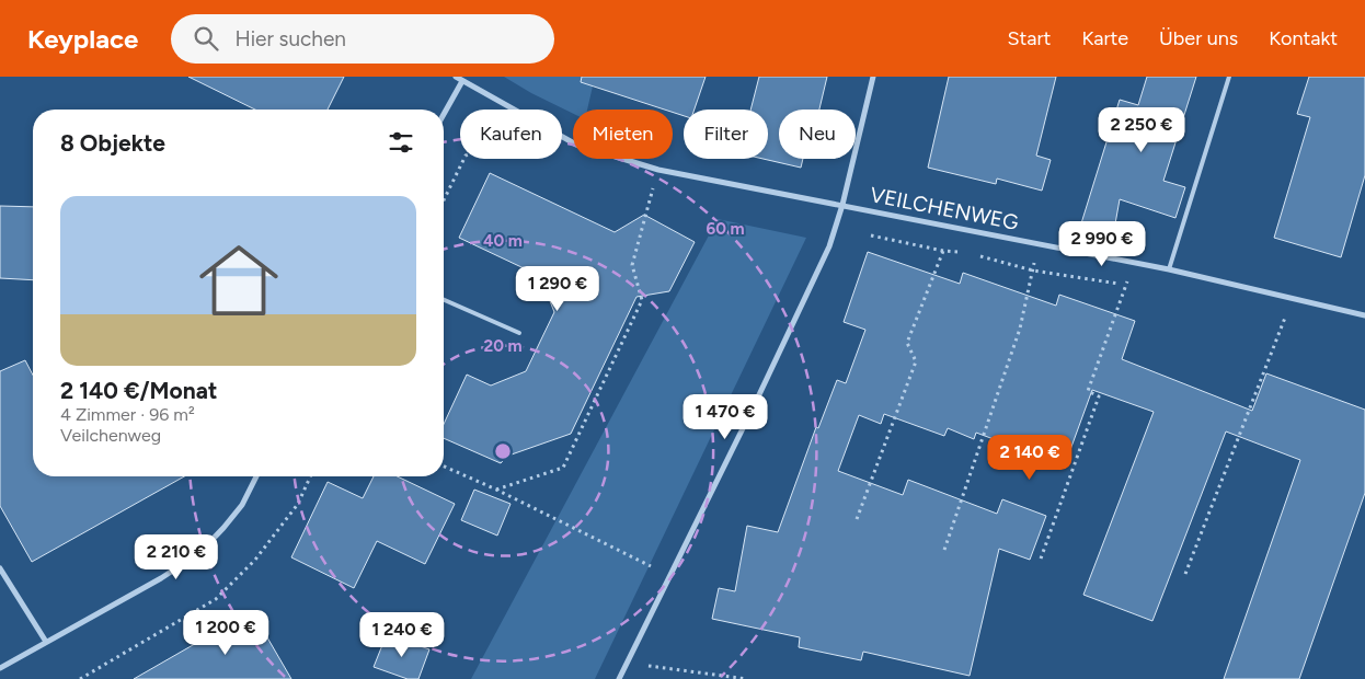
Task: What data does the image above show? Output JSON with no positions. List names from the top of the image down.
{
  "streets": {
    "street": ["VEILCHENWEG"]
  },
  "page": {
    "header": "Keyplace",
    "search": "Hier suchen",
    "nav": [
      "Start",
      "Karte",
      "Über uns",
      "Kontakt"
    ],
    "price": [
      "2 250 €",
      "2 990 €",
      "1 290 €",
      "1 470 €",
      "2 140 €",
      "2 210 €",
      "1 200 €",
      "1 240 €"
    ],
    "chip": [
      "Kaufen",
      "Mieten",
      "Filter",
      "Neu"
    ],
    "heading": "8 Objekte",
    "list": [
      {
        "name": "2 140 €/Monat",
        "note": "4 Zimmer · 96 m² · Veilchenweg"
      }
    ]
  },
  "rings": ["60 m", "40 m", "20 m"]
}
